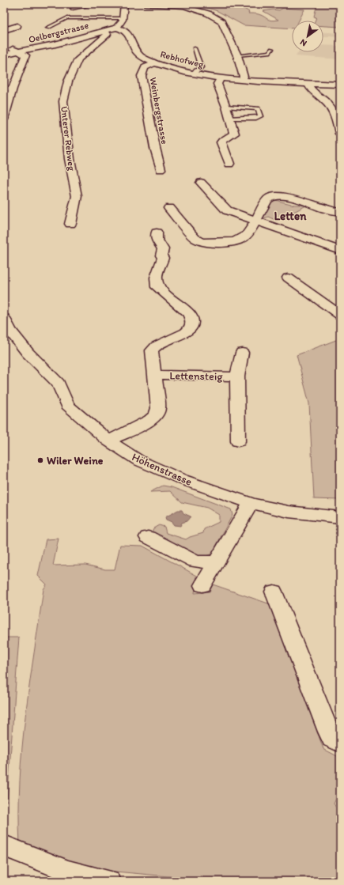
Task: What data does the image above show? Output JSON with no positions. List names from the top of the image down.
{
  "streets": {
    "street": [
      "Oelbergstrasse",
      "Rebhofweg",
      "Weinbergstrasse",
      "Unterer Rebweg",
      "Lettensteig",
      "Höhenstrasse"
    ]
  },
  "crossings": [
    ["Oelbergstrasse", "Rebhofweg"],
    ["Oelbergstrasse", "Unterer Rebweg"],
    ["Rebhofweg", "Weinbergstrasse"]
  ],
  "districts": ["Letten"],
  "places": ["Wiler Weine"],
  "north": "bottom left"
}
